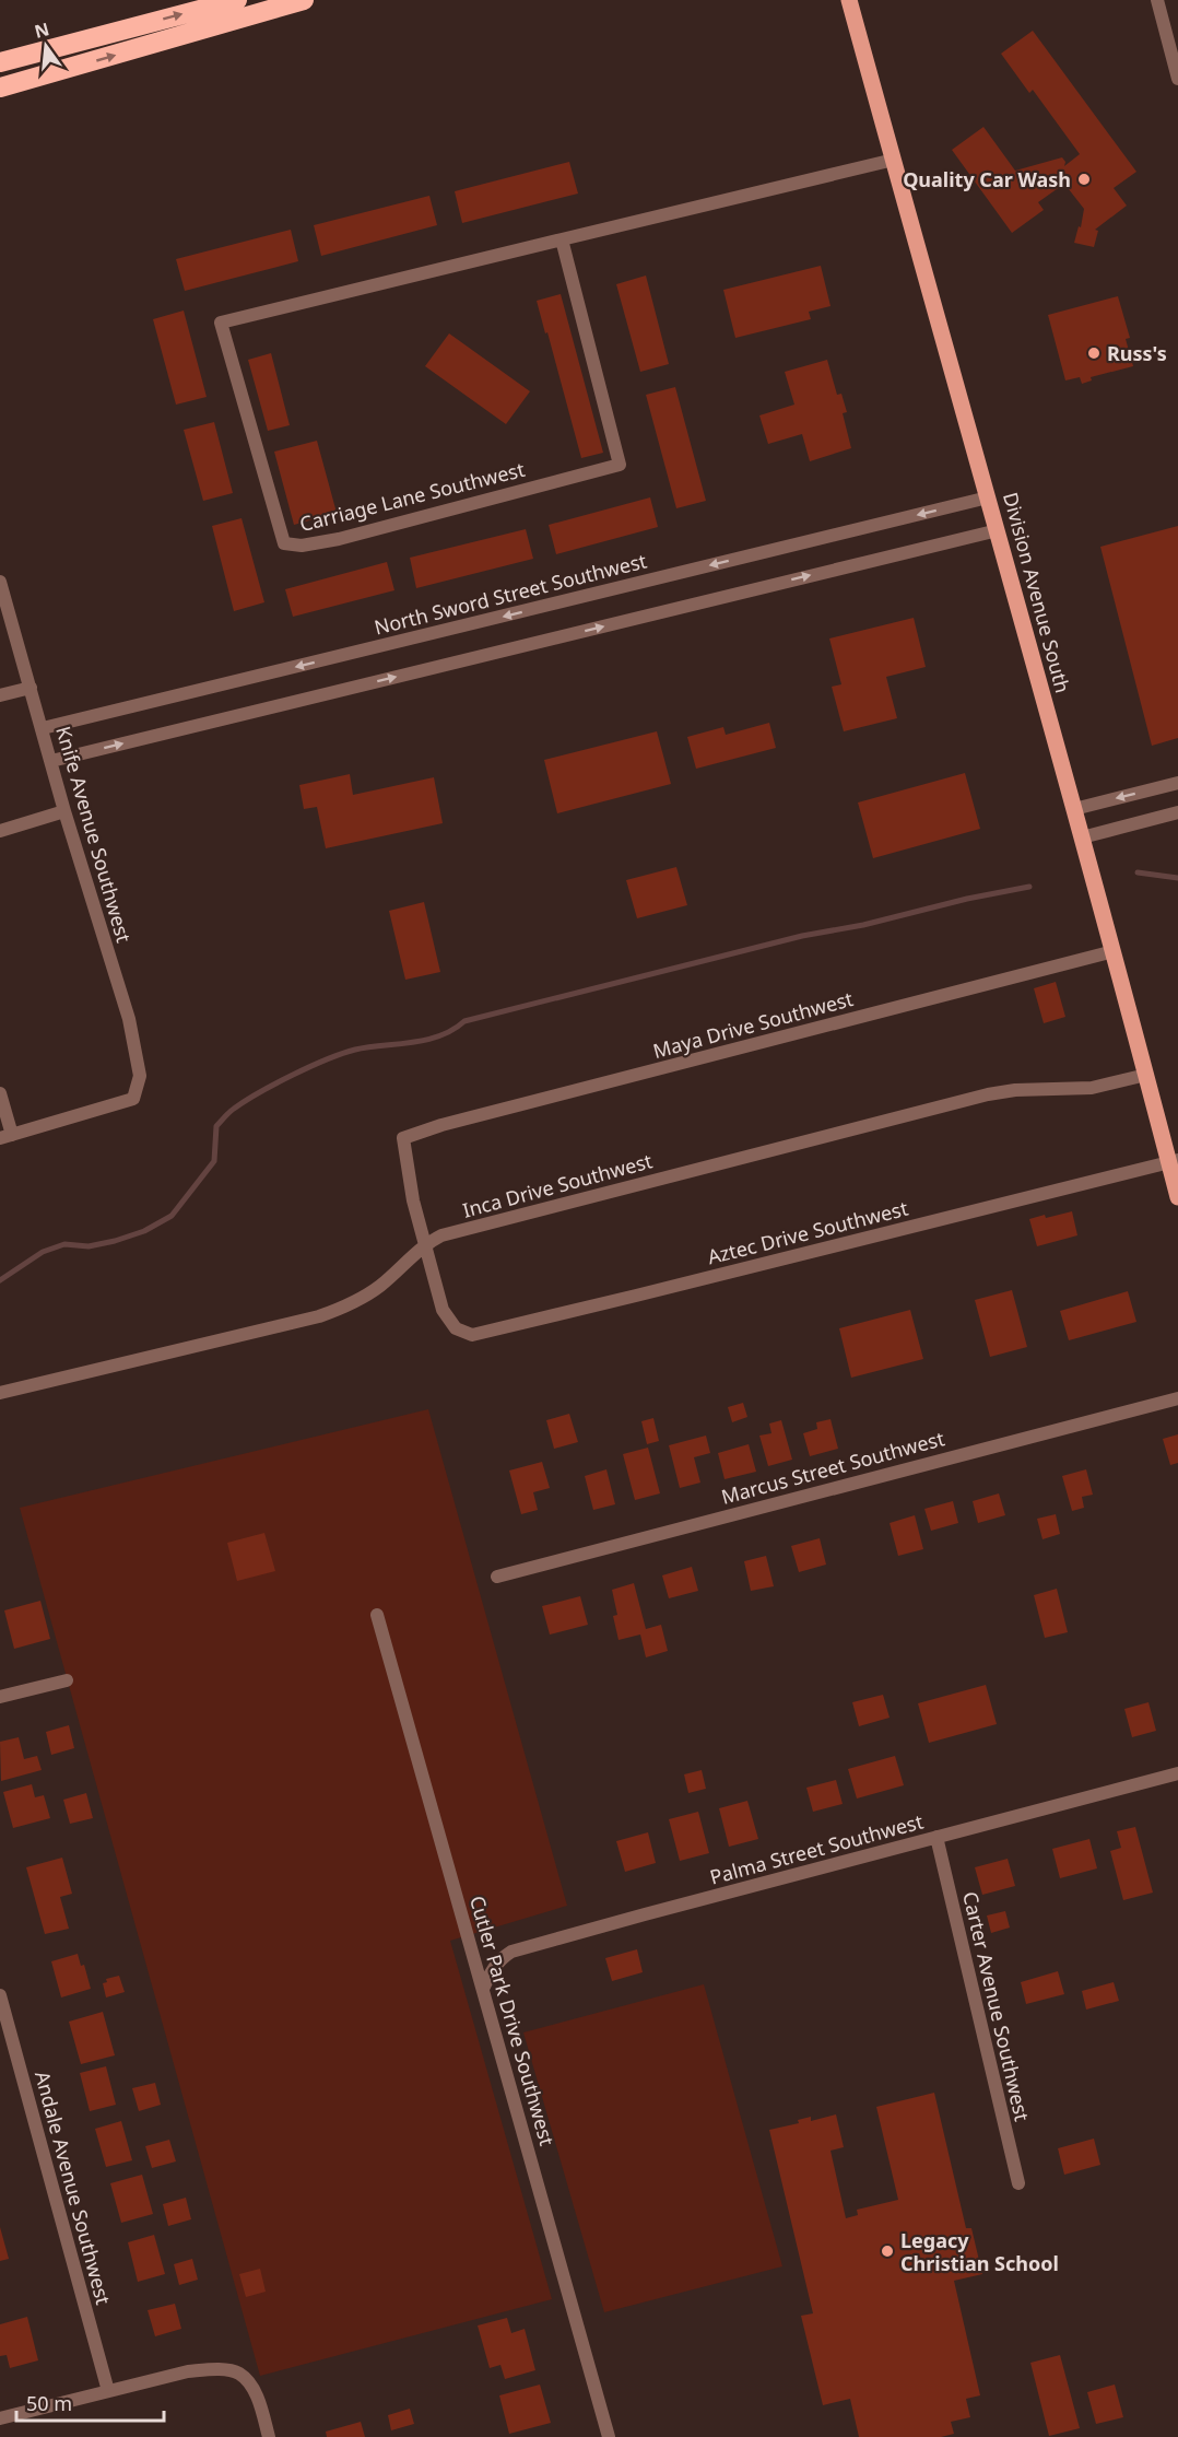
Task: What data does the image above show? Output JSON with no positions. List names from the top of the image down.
{
  "streets": {
    "main road": ["Division Avenue South"],
    "street": [
      "Carriage Lane Southwest",
      "North Sword Street Southwest",
      "Knife Avenue Southwest",
      "Maya Drive Southwest",
      "Inca Drive Southwest",
      "Aztec Drive Southwest",
      "Marcus Street Southwest",
      "Palma Street Southwest",
      "Carter Avenue Southwest",
      "Cutler Park Drive Southwest",
      "Andale Avenue Southwest"
    ]
  },
  "crossings": [
    ["Carriage Lane Southwest", "Division Avenue South"],
    ["Division Avenue South", "North Sword Street Southwest"],
    ["Division Avenue South", "Maya Drive Southwest"],
    ["Division Avenue South", "Inca Drive Southwest"],
    ["Division Avenue South", "Aztec Drive Southwest"],
    ["North Sword Street Southwest", "Knife Avenue Southwest"],
    ["Maya Drive Southwest", "Inca Drive Southwest"],
    ["Maya Drive Southwest", "Aztec Drive Southwest"],
    ["Inca Drive Southwest", "Aztec Drive Southwest"],
    ["Palma Street Southwest", "Carter Avenue Southwest"],
    ["Palma Street Southwest", "Cutler Park Drive Southwest"]
  ],
  "places": ["Quality Car Wash", "Russ's", "Legacy Christian School"],
  "scale_bar": "50 m",
  "north": "top"
}
